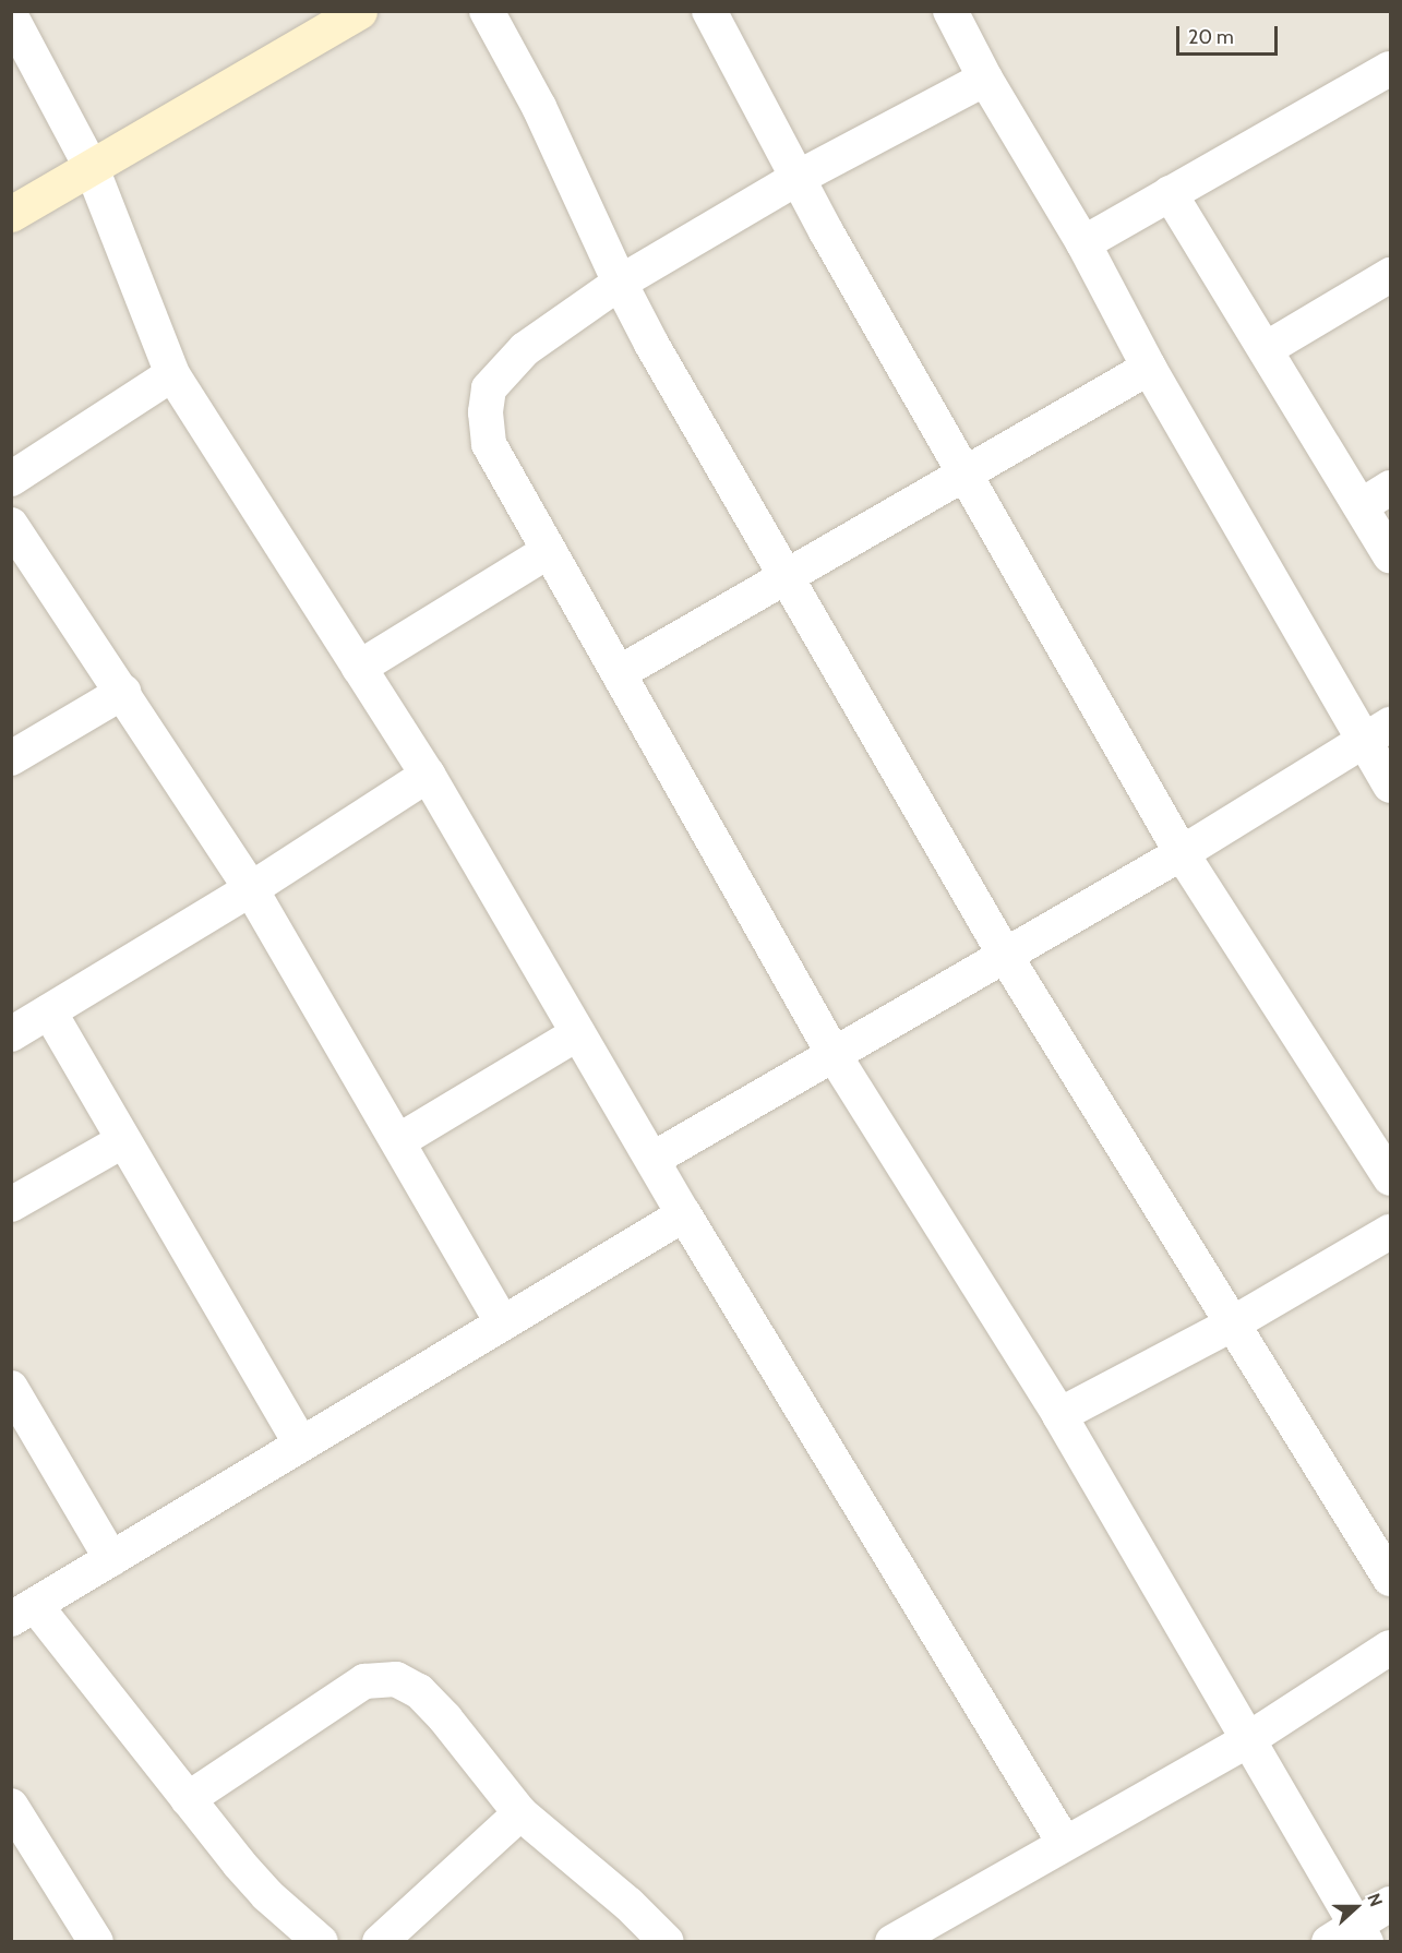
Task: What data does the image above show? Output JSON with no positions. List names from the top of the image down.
{
  "scale_bar": "20 m",
  "north": "right"
}
